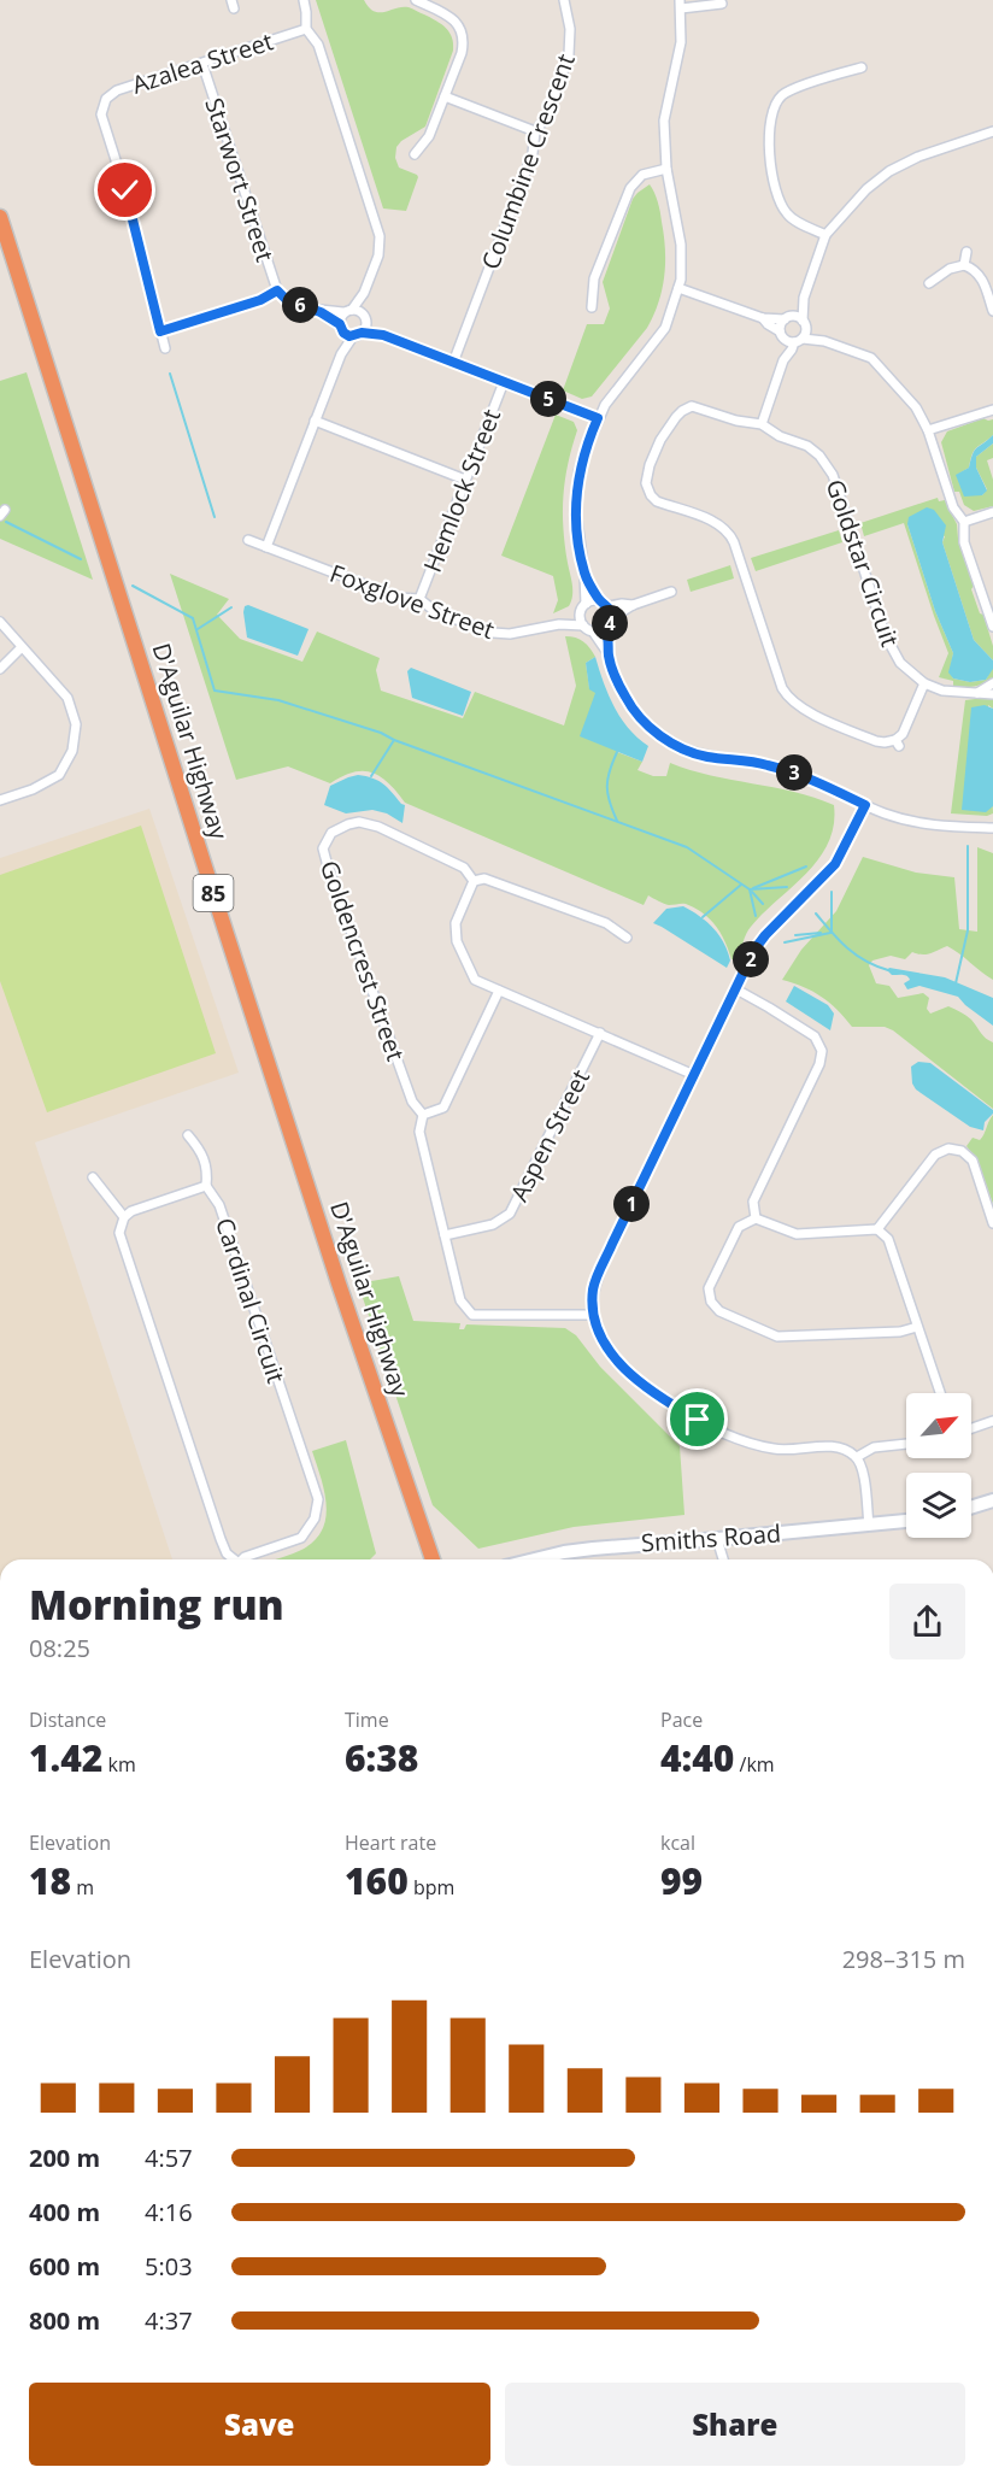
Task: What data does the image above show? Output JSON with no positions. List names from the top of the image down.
{
  "streets": {
    "highway": ["D'Aguilar Highway", "85"],
    "main road": ["Smiths Road"],
    "street": [
      "Azalea Street",
      "Columbine Crescent",
      "Starwort Street",
      "Hemlock Street",
      "Goldstar Circuit",
      "Foxglove Street",
      "Goldencrest Street",
      "Aspen Street",
      "Cardinal Circuit"
    ]
  },
  "crossings": [
    ["Azalea Street", "Starwort Street"],
    ["Hemlock Street", "Foxglove Street"]
  ],
  "north": "top right",
  "page": {
    "pins": [
      "6",
      "5",
      "4",
      "3",
      "2",
      "1"
    ],
    "heading": ["Morning run", "08:25"],
    "stats": [
      ["Distance", "1.42 km"],
      ["Time", "6:38"],
      ["Pace", "4:40 /km"],
      ["Elevation", "18 m"],
      ["Heart rate", "160 bpm"],
      ["kcal", "99"]
    ],
    "chart": ["Elevation", "298–315 m"],
    "list": [
      {
        "name": "200 m",
        "note": "4:57"
      },
      {
        "name": "400 m",
        "note": "4:16"
      },
      {
        "name": "600 m",
        "note": "5:03"
      },
      {
        "name": "800 m",
        "note": "4:37"
      }
    ],
    "buttons": ["Save", "Share"]
  }
}
